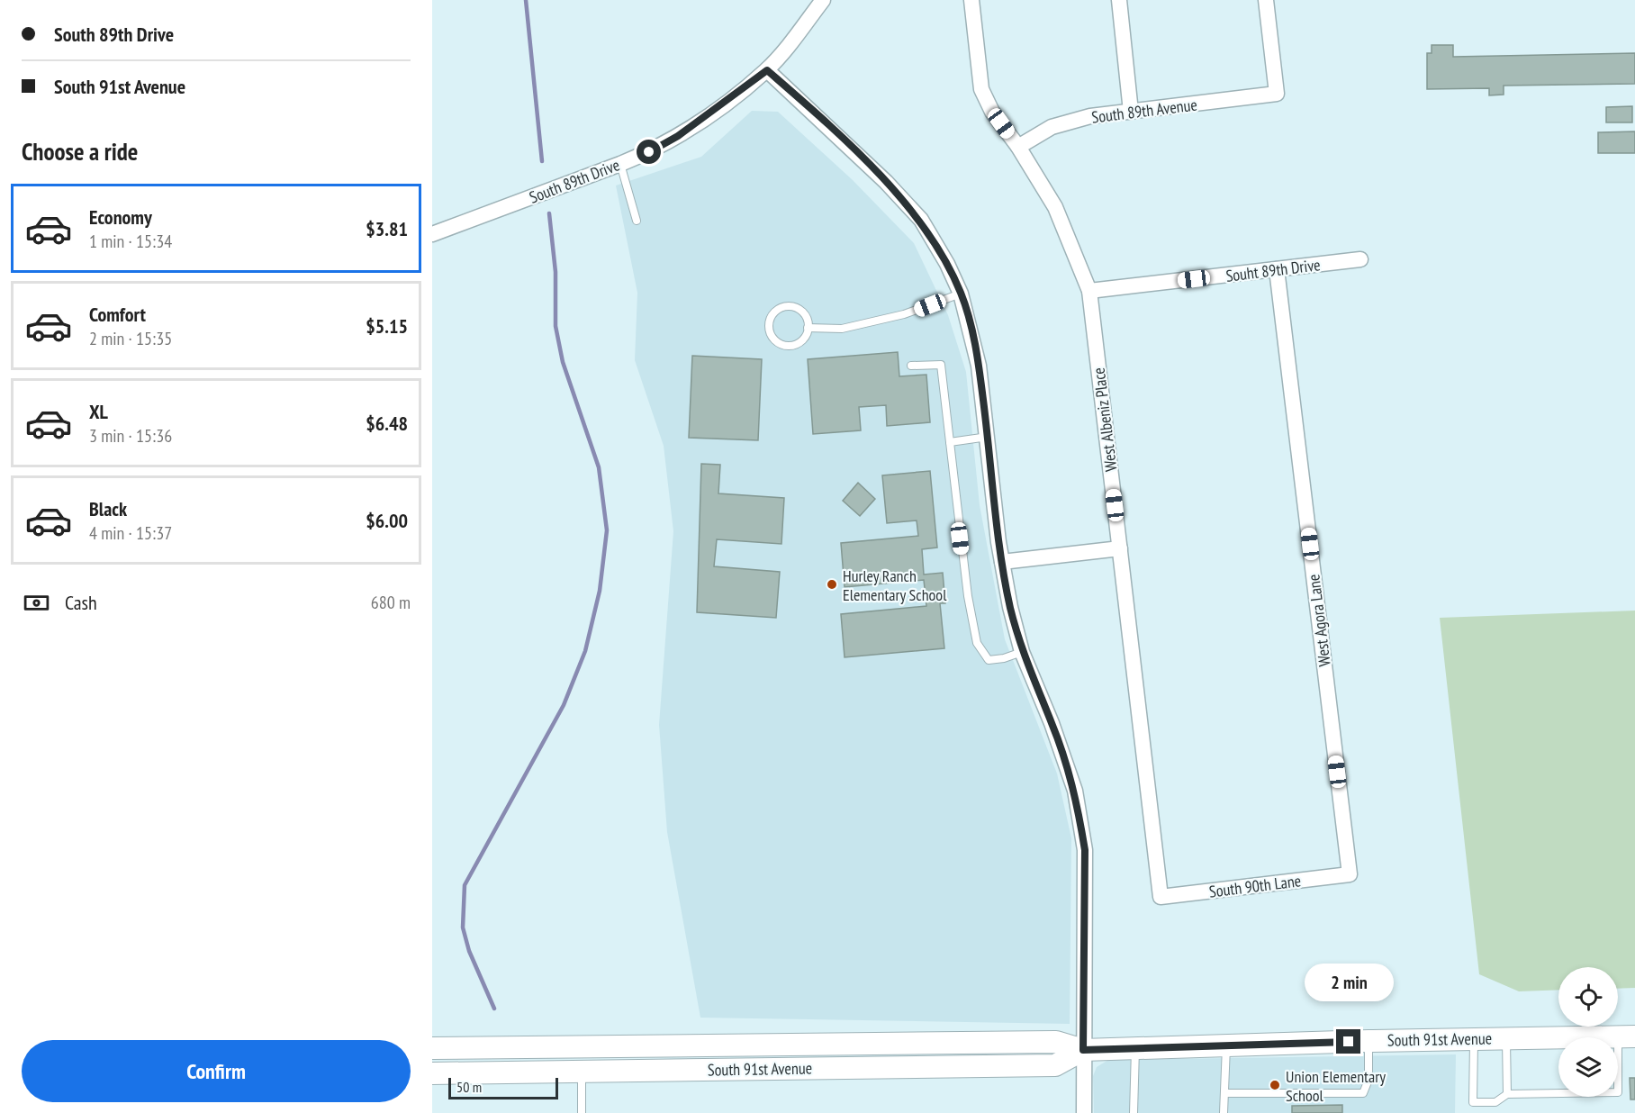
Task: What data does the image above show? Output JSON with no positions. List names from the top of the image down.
{
  "streets": {
    "main road": ["South 91st Avenue"],
    "street": [
      "South 89th Avenue",
      "South 89th Drive",
      "Souht 89th Drive",
      "West Albeniz Place",
      "West Agora Lane",
      "South 90th Lane"
    ]
  },
  "crossings": [
    ["South 89th Avenue", "West Albeniz Place"],
    ["Souht 89th Drive", "West Albeniz Place"],
    ["Souht 89th Drive", "West Agora Lane"],
    ["West Albeniz Place", "South 90th Lane"],
    ["West Agora Lane", "South 90th Lane"]
  ],
  "places": ["Hurley Ranch Elementary School", "Union Elementary School"],
  "scale_bar": "50 m",
  "page": {
    "banner": ["South 89th Drive", "South 91st Avenue"],
    "heading": "Choose a ride",
    "list": [
      {
        "name": "Economy",
        "note": "1 min · 15:34",
        "value": "$3.81"
      },
      {
        "name": "Comfort",
        "note": "2 min · 15:35",
        "value": "$5.15"
      },
      {
        "name": "XL",
        "note": "3 min · 15:36",
        "value": "$6.48"
      },
      {
        "name": "Black",
        "note": "4 min · 15:37",
        "value": "$6.00"
      }
    ],
    "pay": ["Cash", "680 m"],
    "bubble": "2 min",
    "buttons": "Confirm",
    "scale": "50 m"
  }
}
